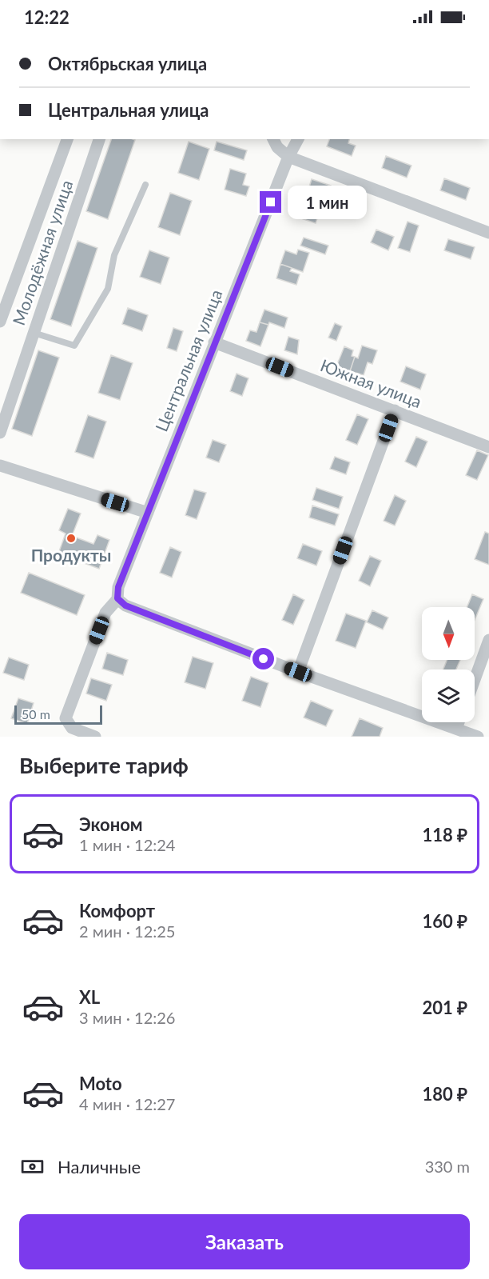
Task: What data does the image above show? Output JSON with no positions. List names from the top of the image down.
{
  "streets": {
    "street": ["Молодёжная улица", "Центральная улица", "Южная улица"]
  },
  "crossings": [
    ["Центральная улица", "Южная улица"]
  ],
  "places": ["Продукты"],
  "scale_bar": "50 m",
  "north": "bottom",
  "page": {
    "status": "12:22",
    "banner": ["Октябрьская улица", "Центральная улица"],
    "bubble": "1 мин",
    "scale": "50 m",
    "heading": "Выберите тариф",
    "list": [
      {
        "name": "Эконом",
        "note": "1 мин · 12:24",
        "value": "118 ₽"
      },
      {
        "name": "Комфорт",
        "note": "2 мин · 12:25",
        "value": "160 ₽"
      },
      {
        "name": "XL",
        "note": "3 мин · 12:26",
        "value": "201 ₽"
      },
      {
        "name": "Moto",
        "note": "4 мин · 12:27",
        "value": "180 ₽"
      }
    ],
    "pay": ["Наличные", "330 m"],
    "buttons": "Заказать"
  }
}
